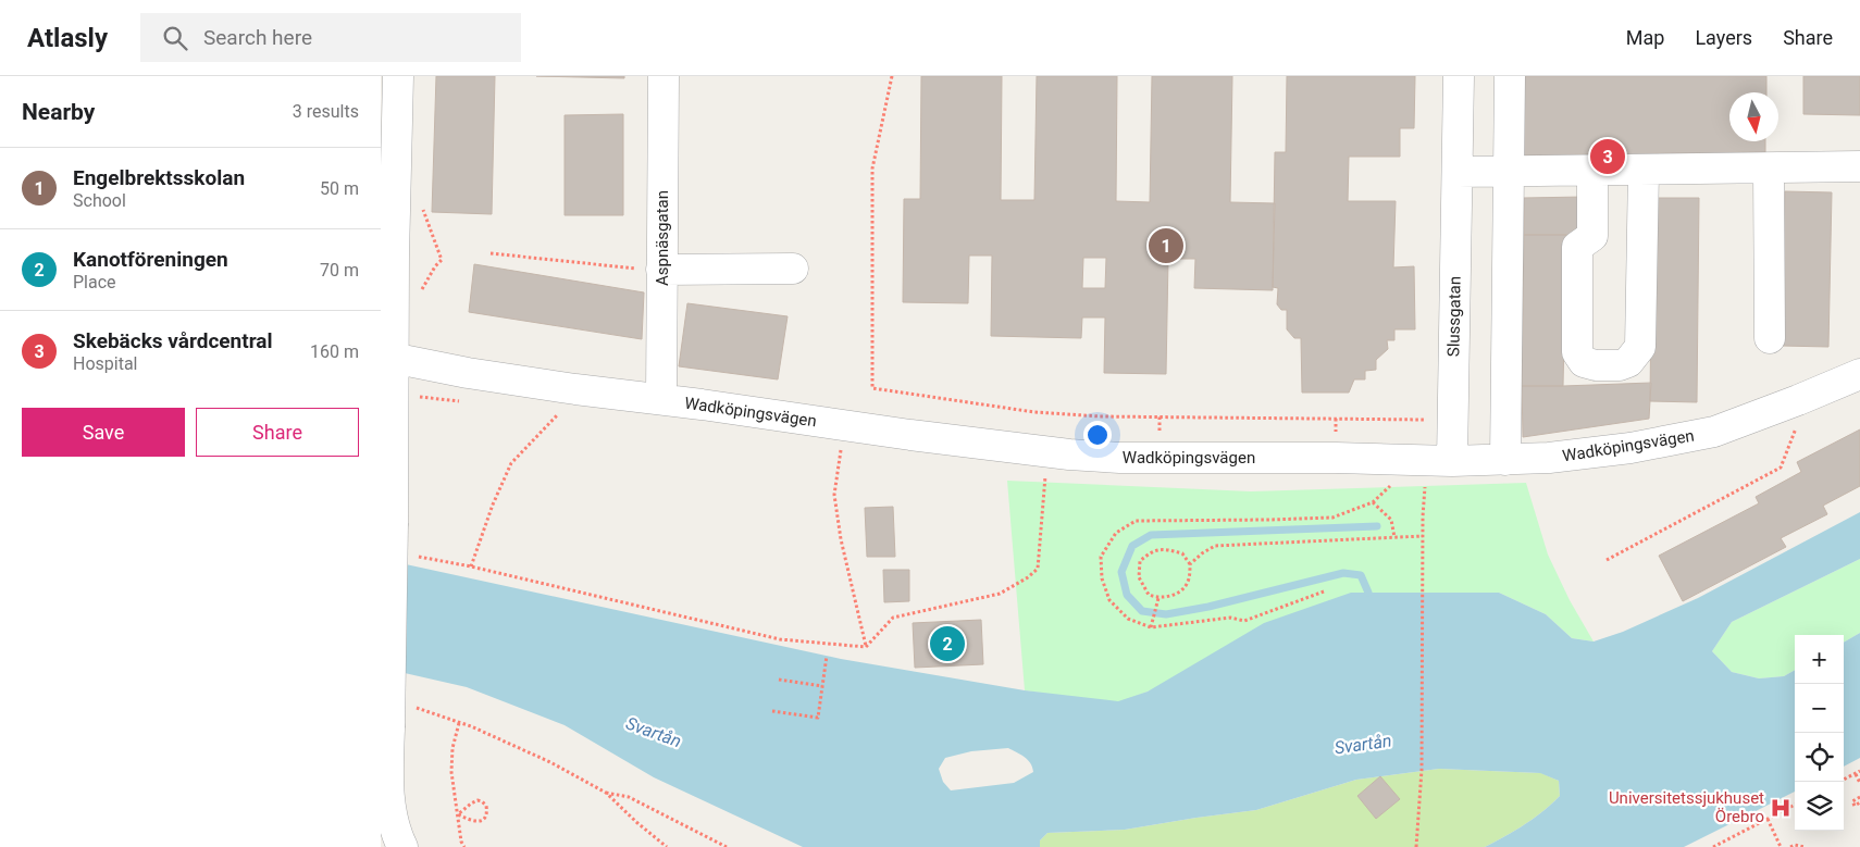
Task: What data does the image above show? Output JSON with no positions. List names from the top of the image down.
{
  "streets": {
    "street": ["Aspnäsgatan", "Slussgatan", "Wadköpingsvägen"]
  },
  "crossings": [
    ["Aspnäsgatan", "Wadköpingsvägen"],
    ["Slussgatan", "Wadköpingsvägen"]
  ],
  "water": ["Svartån"],
  "places": {
    "hospital": ["Universitetssjukhuset Örebro"]
  },
  "north": "bottom",
  "page": {
    "header": "Atlasly",
    "search": "Search here",
    "nav": ["Map", "Layers", "Share"],
    "heading": ["Nearby", "3 results"],
    "pins": ["3", "1", "2"],
    "list": [
      {
        "mark": "1",
        "name": "Engelbrektsskolan",
        "note": "School",
        "value": "50 m"
      },
      {
        "mark": "2",
        "name": "Kanotföreningen",
        "note": "Place",
        "value": "70 m"
      },
      {
        "mark": "3",
        "name": "Skebäcks vårdcentral",
        "note": "Hospital",
        "value": "160 m"
      }
    ],
    "buttons": ["Save", "Share"],
    "map_buttons": ["+", "−"]
  }
}
